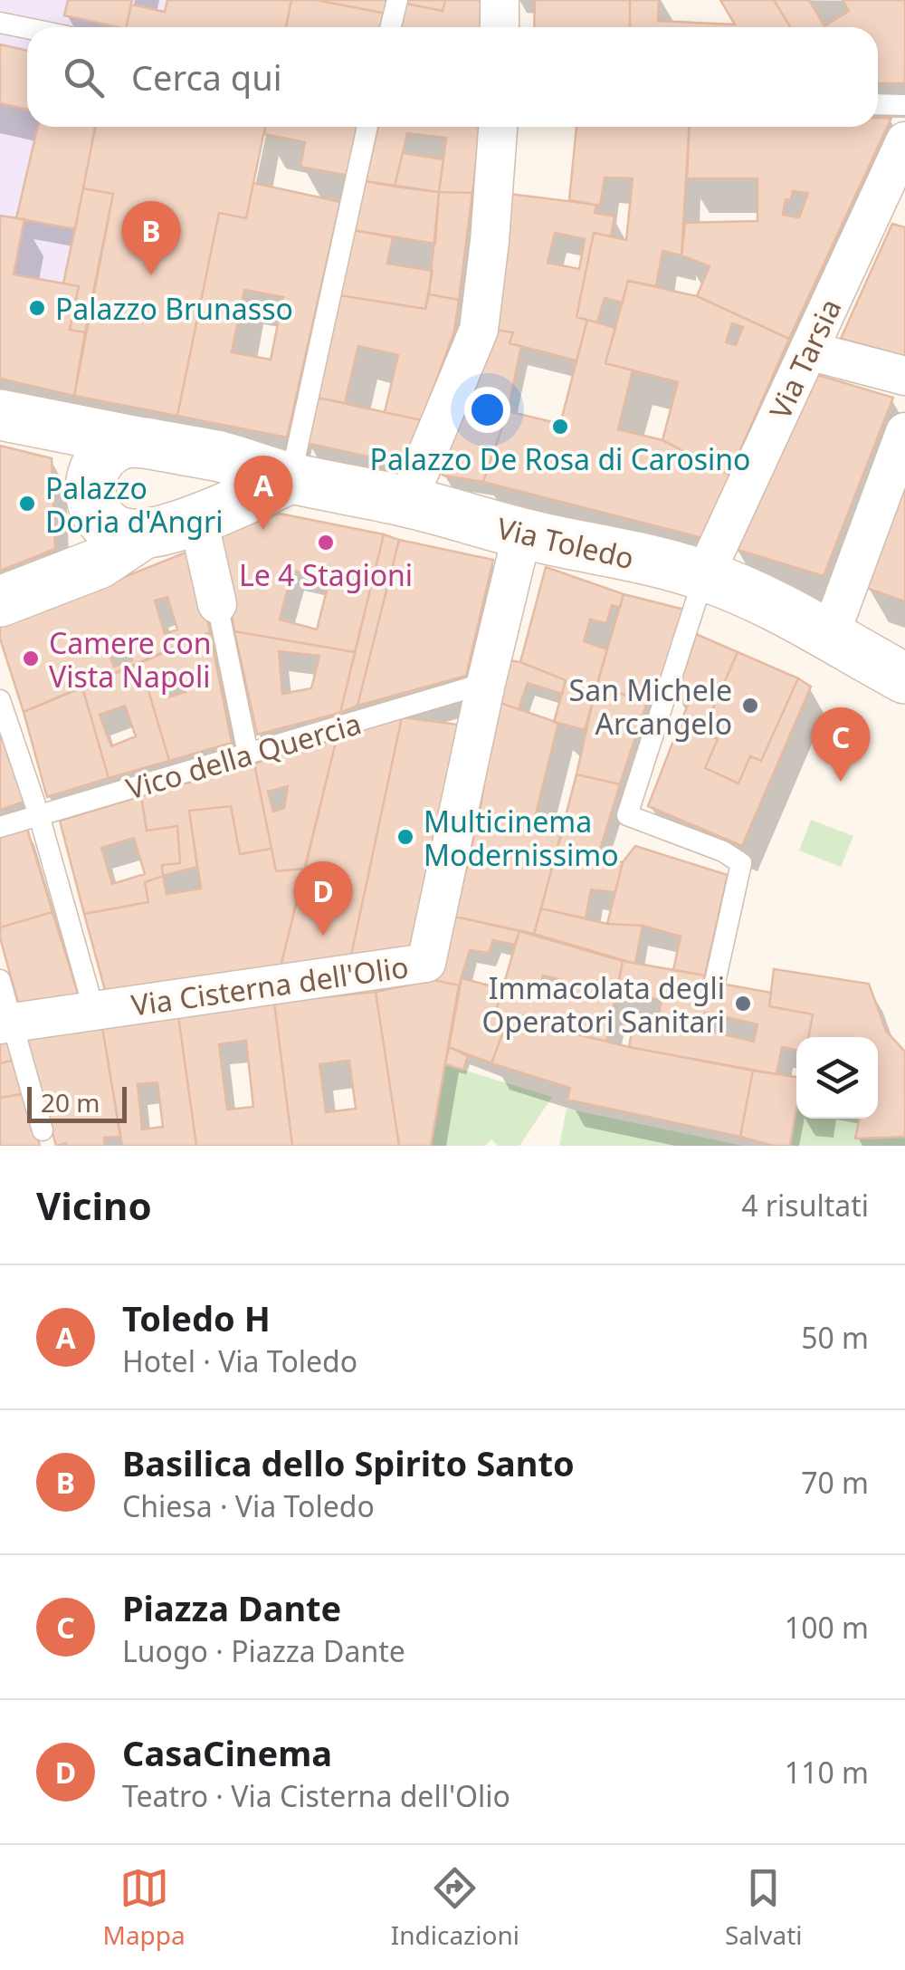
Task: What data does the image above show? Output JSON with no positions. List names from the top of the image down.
{
  "streets": {
    "main road": ["Via Toledo"],
    "street": ["Via Tarsia", "Via Cisterna dell'Olio"],
    "lane": ["Vico della Quercia"]
  },
  "crossings": [
    ["Via Tarsia", "Via Toledo"],
    ["Via Toledo", "Via Cisterna dell'Olio"],
    ["Vico della Quercia", "Via Cisterna dell'Olio"]
  ],
  "places": [
    "Palazzo Brunasso",
    "Palazzo De Rosa di Carosino",
    "Palazzo Doria d'Angri",
    "Le 4 Stagioni",
    "Camere con Vista Napoli",
    "San Michele Arcangelo",
    "Multicinema Modernissimo",
    "Immacolata degli Operatori Sanitari"
  ],
  "scale_bar": "20 m",
  "page": {
    "search": "Cerca qui",
    "pins": [
      "B",
      "A",
      "C",
      "D"
    ],
    "scale": "20 m",
    "heading": ["Vicino", "4 risultati"],
    "list": [
      {
        "mark": "A",
        "name": "Toledo H",
        "note": "Hotel · Via Toledo",
        "value": "50 m"
      },
      {
        "mark": "B",
        "name": "Basilica dello Spirito Santo",
        "note": "Chiesa · Via Toledo",
        "value": "70 m"
      },
      {
        "mark": "C",
        "name": "Piazza Dante",
        "note": "Luogo · Piazza Dante",
        "value": "100 m"
      },
      {
        "mark": "D",
        "name": "CasaCinema",
        "note": "Teatro · Via Cisterna dell'Olio",
        "value": "110 m"
      }
    ],
    "nav": ["Mappa", "Indicazioni", "Salvati"]
  }
}
